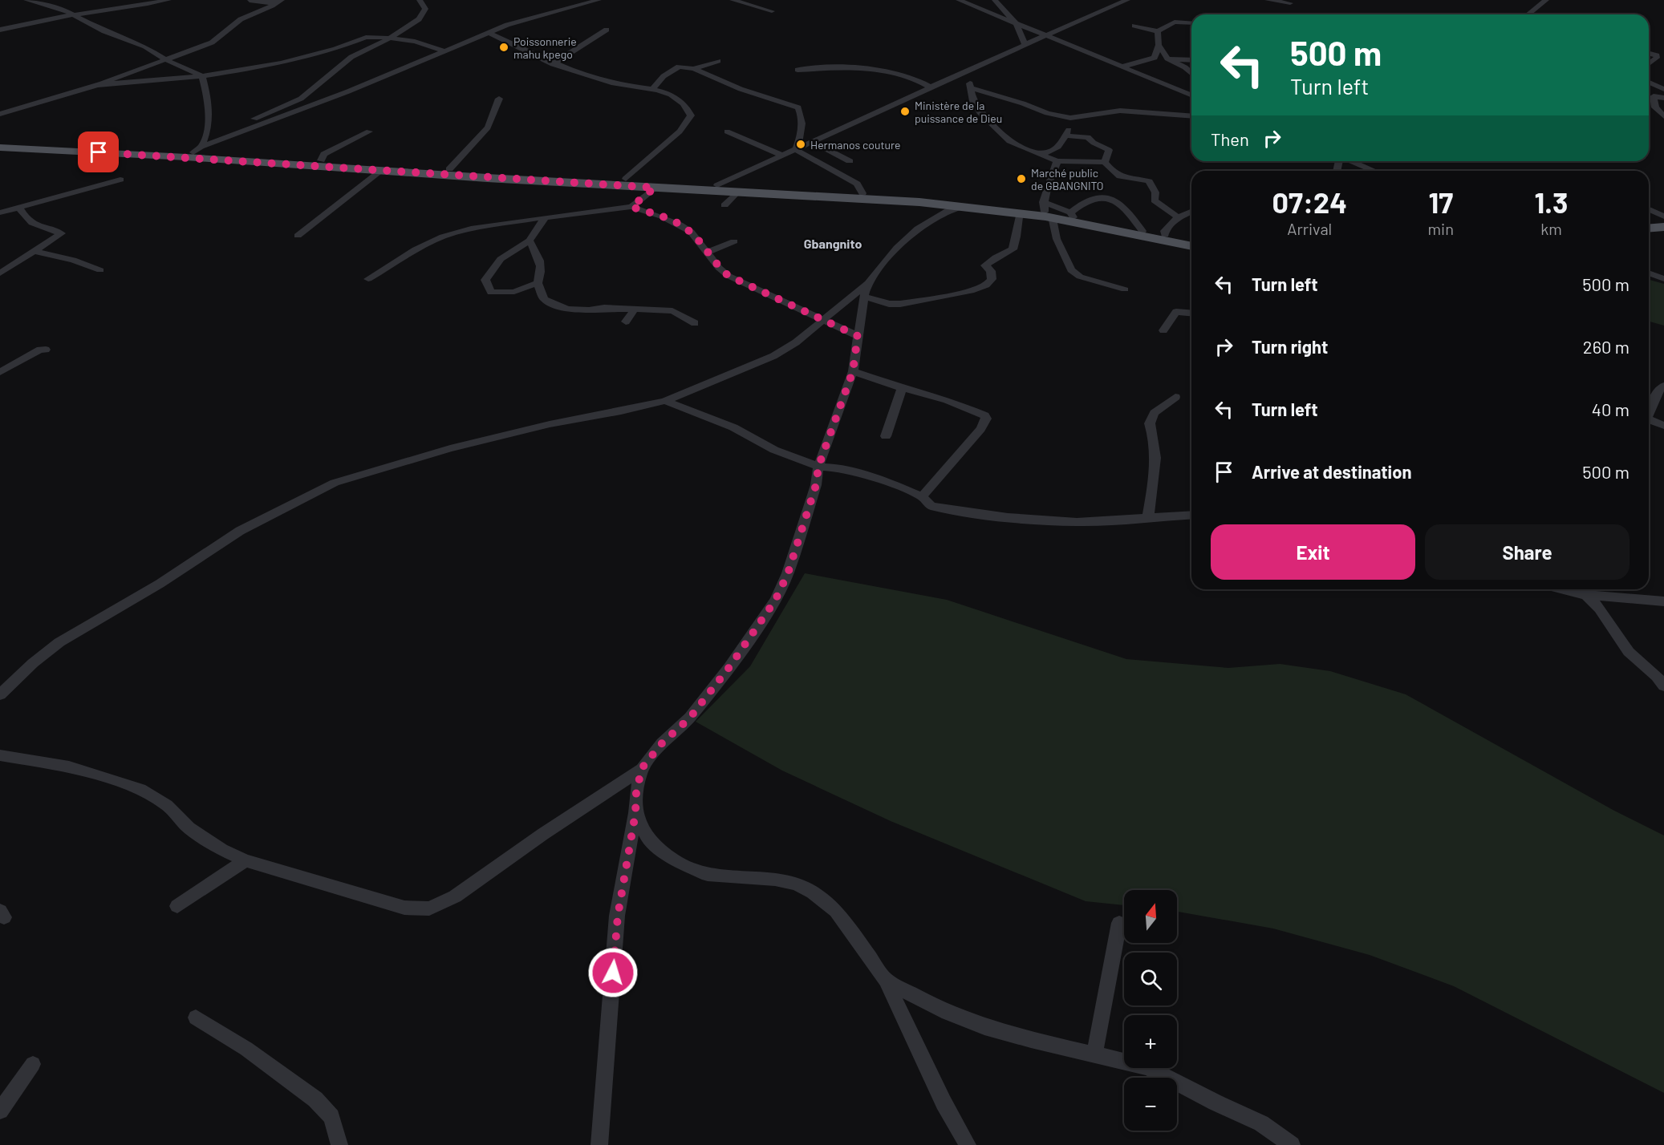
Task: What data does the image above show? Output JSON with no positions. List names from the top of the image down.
{
  "districts": ["Gbangnito"],
  "places": [
    "Poissonnerie mahu kpego",
    "Ministère de la puissance de Dieu",
    "Hermanos couture",
    "Marché public de GBANGNITO"
  ],
  "north": "top",
  "page": {
    "turn": ["500 m", "Turn left"],
    "then": "Then",
    "eta": [
      "07:24",
      "Arrival",
      "17",
      "min",
      "1.3",
      "km"
    ],
    "list": [
      {
        "name": "Turn left",
        "value": "500 m"
      },
      {
        "name": "Turn right",
        "value": "260 m"
      },
      {
        "name": "Turn left",
        "value": "40 m"
      },
      {
        "name": "Arrive at destination",
        "value": "500 m"
      }
    ],
    "buttons": ["Exit", "Share"],
    "map_buttons": ["+", "−"]
  }
}
